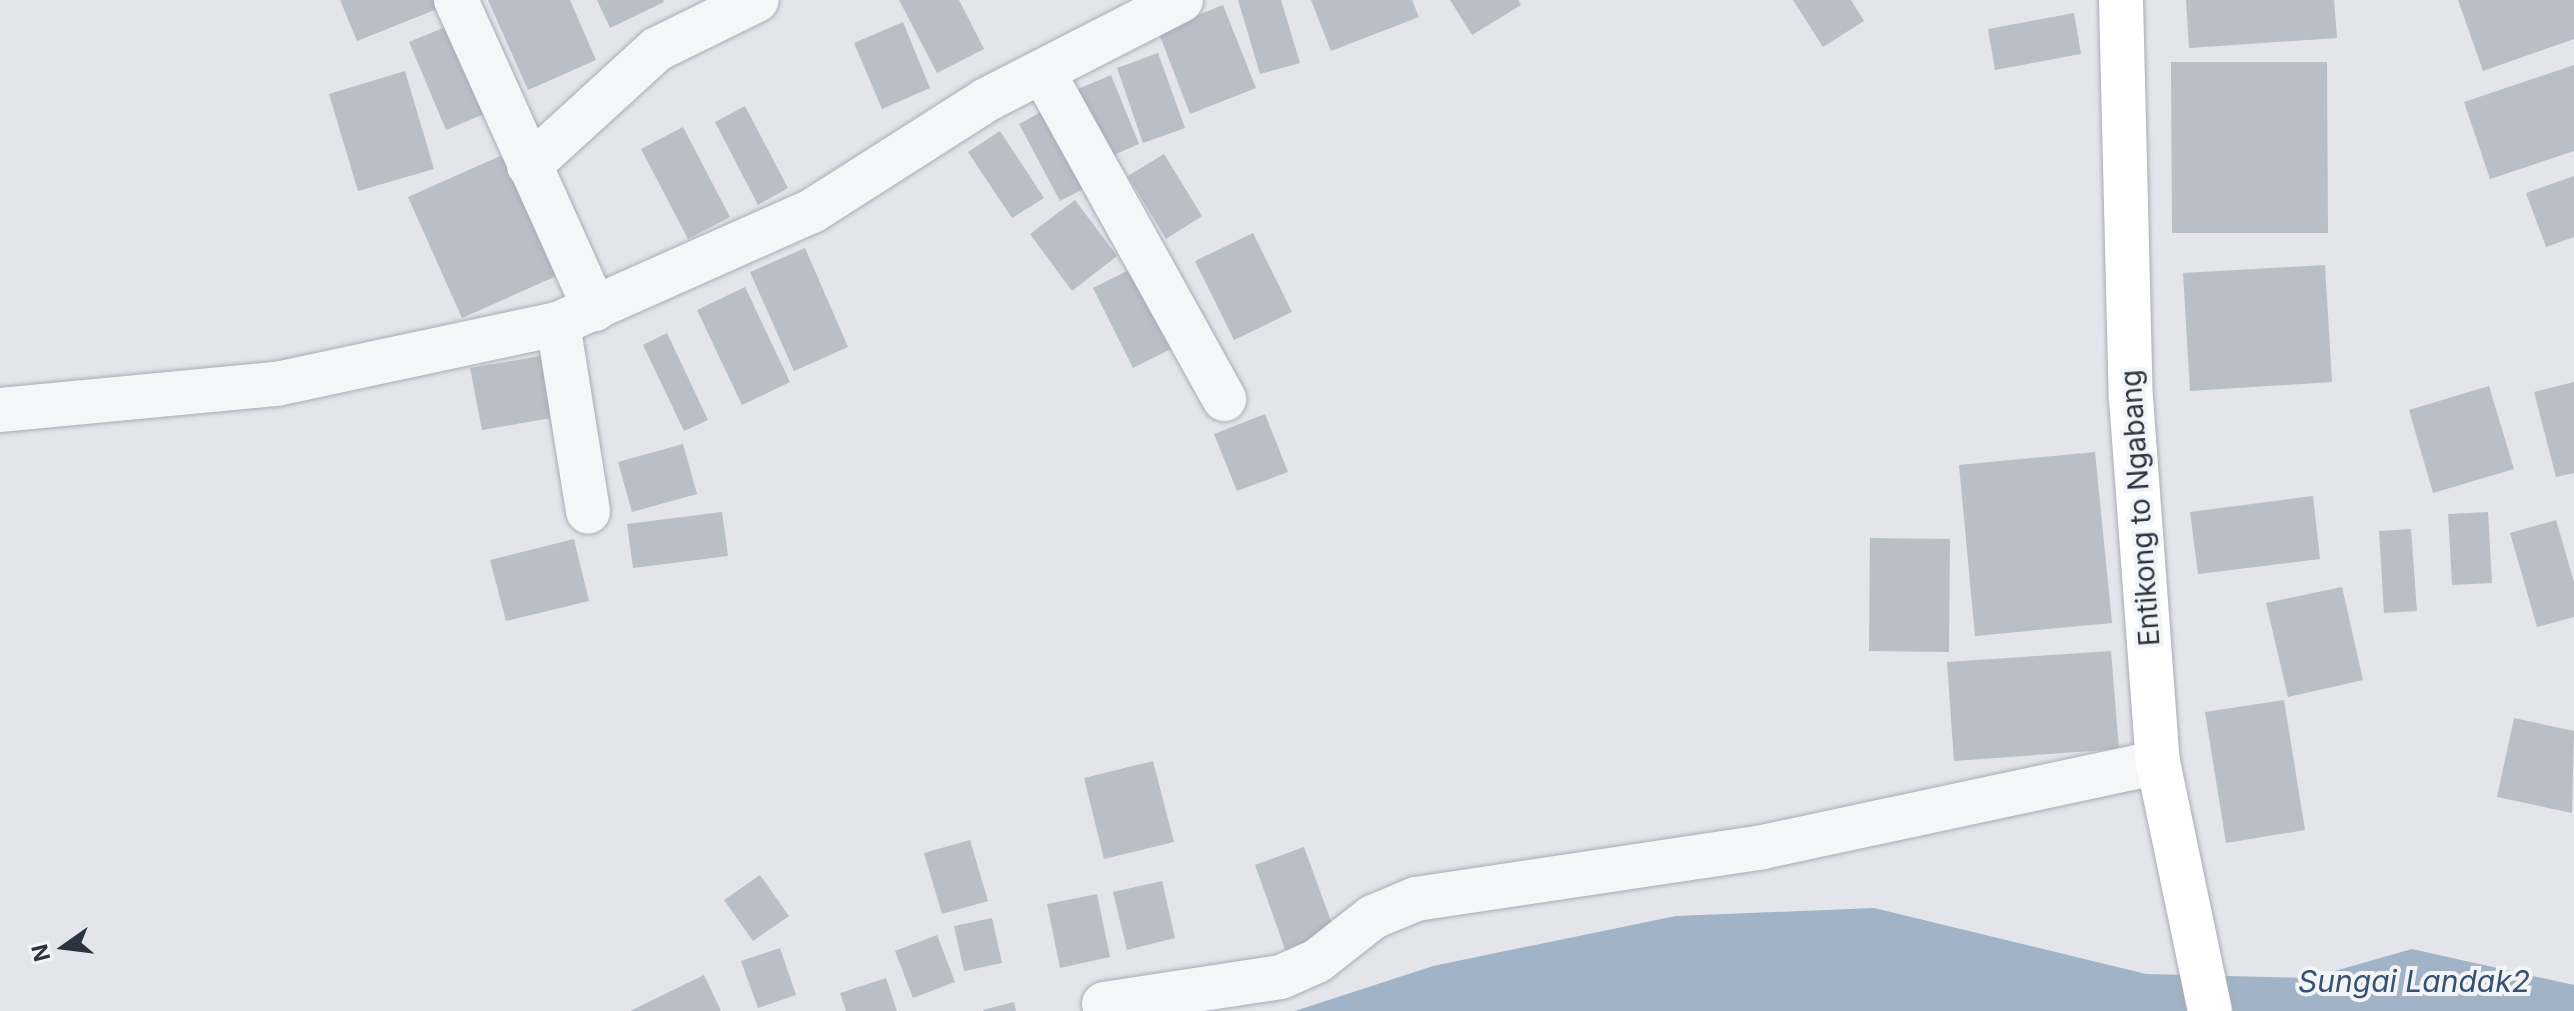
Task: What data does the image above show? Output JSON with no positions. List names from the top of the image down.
{
  "streets": {
    "highway": ["Entikong to Ngabang"]
  },
  "water": ["Sungai Landak2"],
  "north": "left"
}
